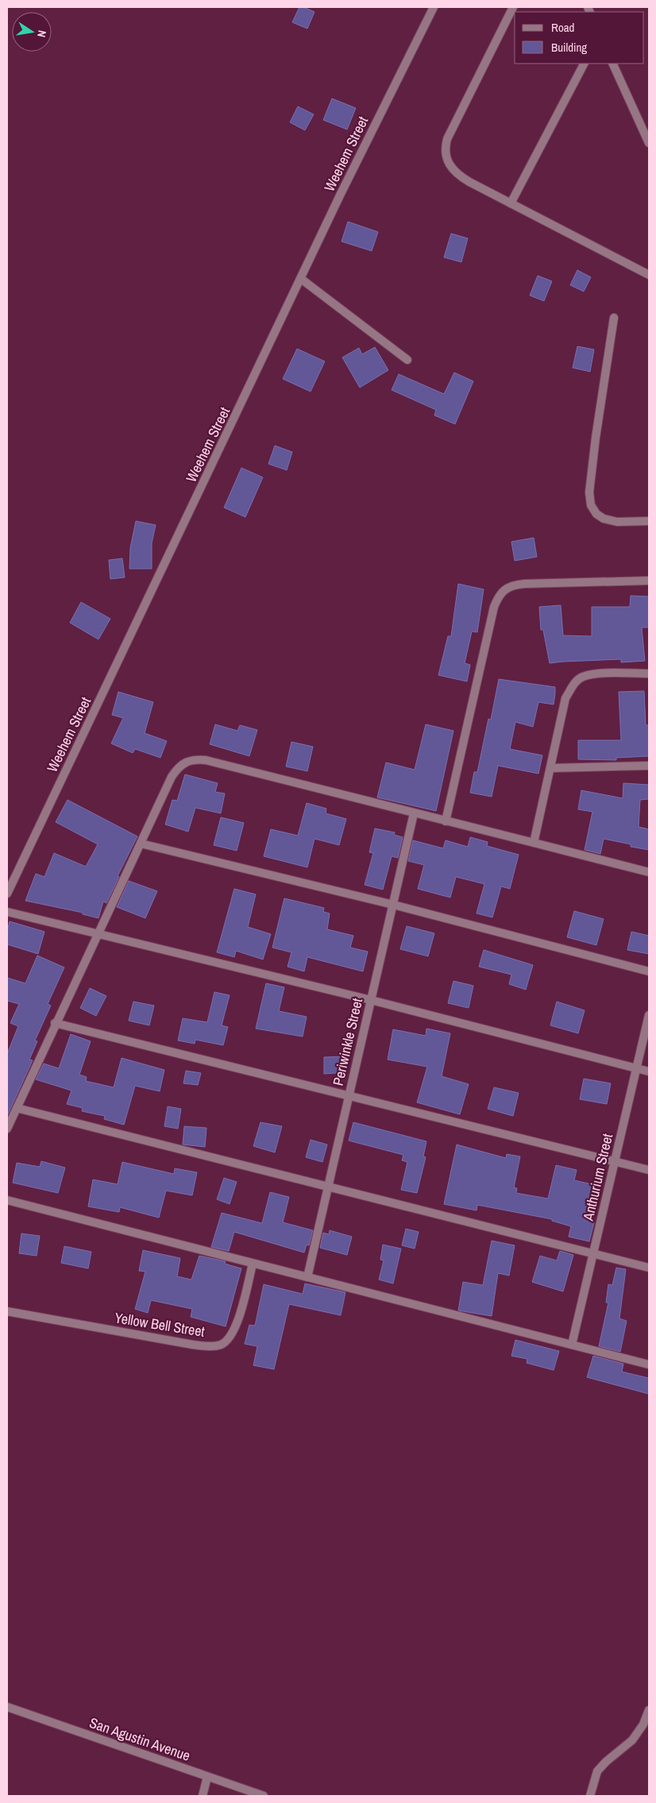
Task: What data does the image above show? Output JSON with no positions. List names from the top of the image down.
{
  "streets": {
    "street": [
      "Weehem Street",
      "Periwinkle Street",
      "Anthurium Street",
      "Yellow Bell Street",
      "San Agustin Avenue"
    ]
  },
  "legend": ["Road", "Building"],
  "north": "right"
}
